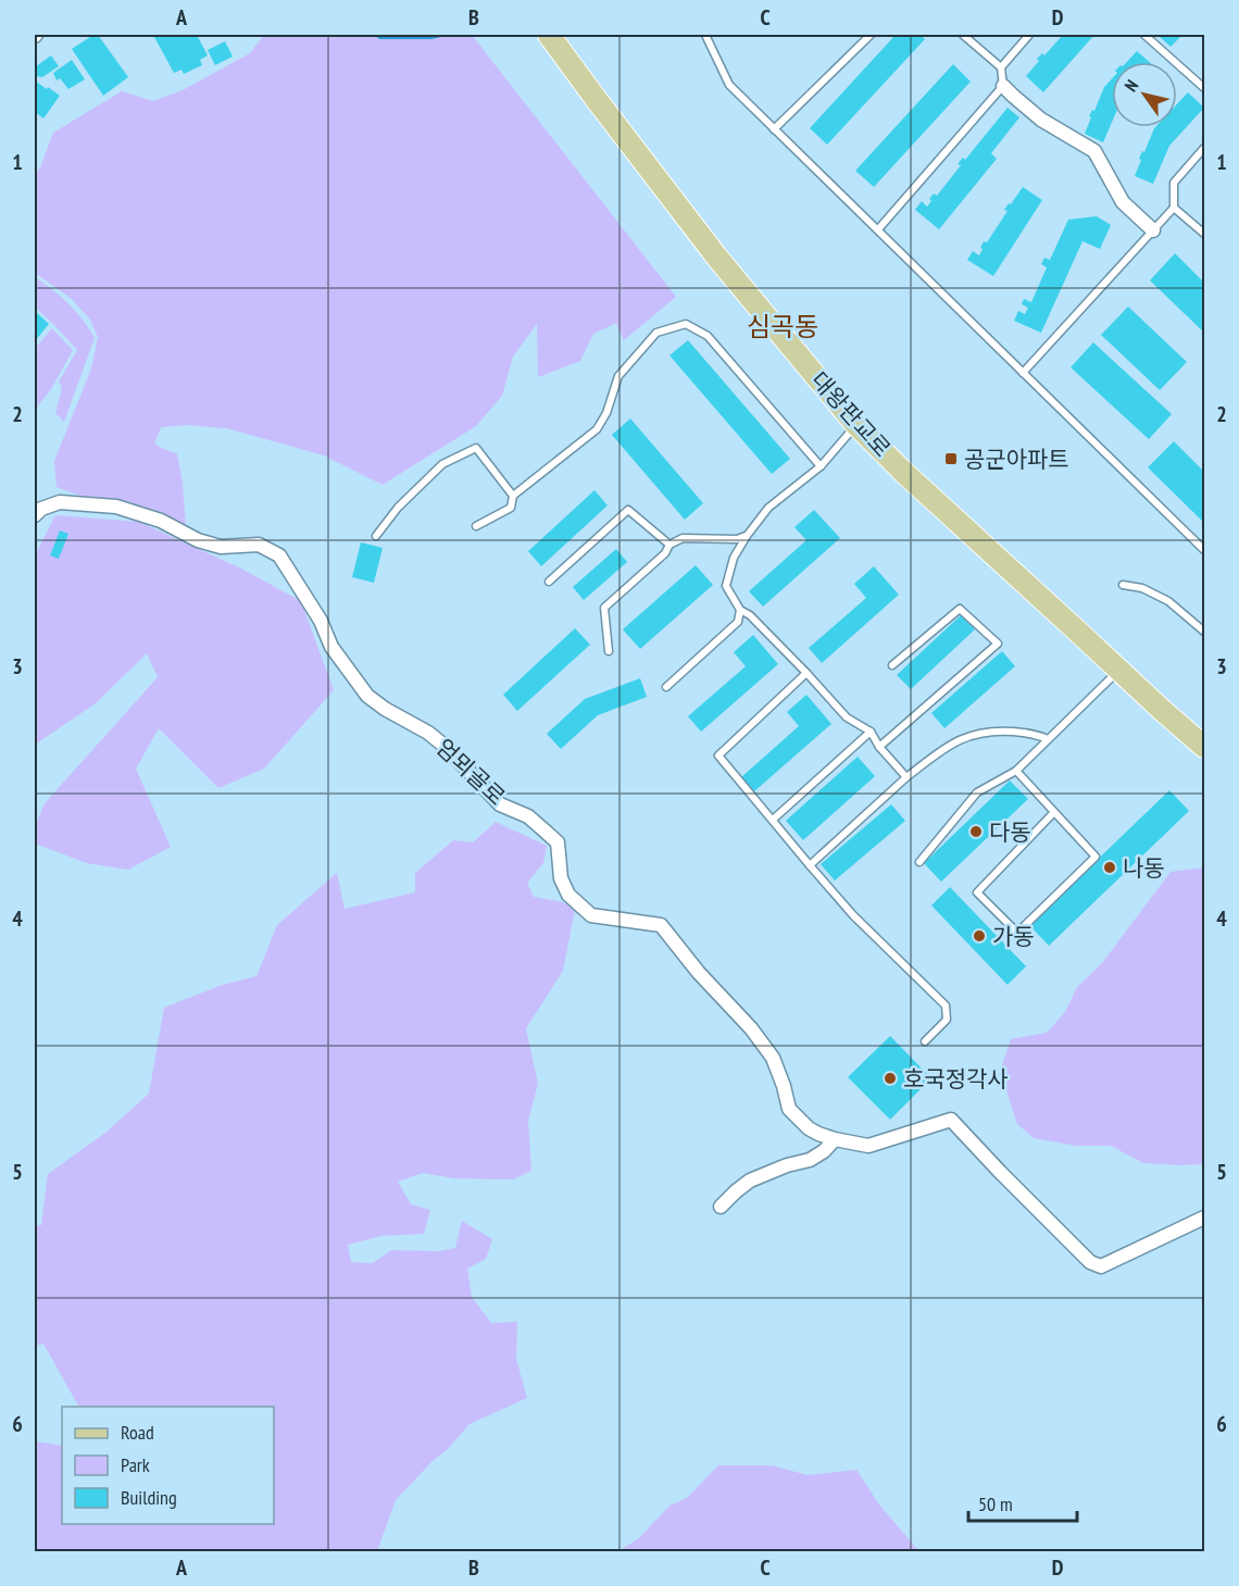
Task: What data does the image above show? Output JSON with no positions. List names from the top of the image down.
{
  "streets": {
    "main road": ["대왕판교로"],
    "street": ["엄뫼골로"]
  },
  "districts": ["심곡동"],
  "places": {
    "transit": ["공군아파트"],
    "other": [
      "다동",
      "나동",
      "가동",
      "호국정각사"
    ]
  },
  "legend": ["Road", "Park", "Building"],
  "scale_bar": "50 m",
  "north": "top left",
  "grid": {
    "columns": [
      "A",
      "B",
      "C",
      "D"
    ],
    "rows": [
      "1",
      "2",
      "3",
      "4",
      "5",
      "6"
    ]
  }
}
